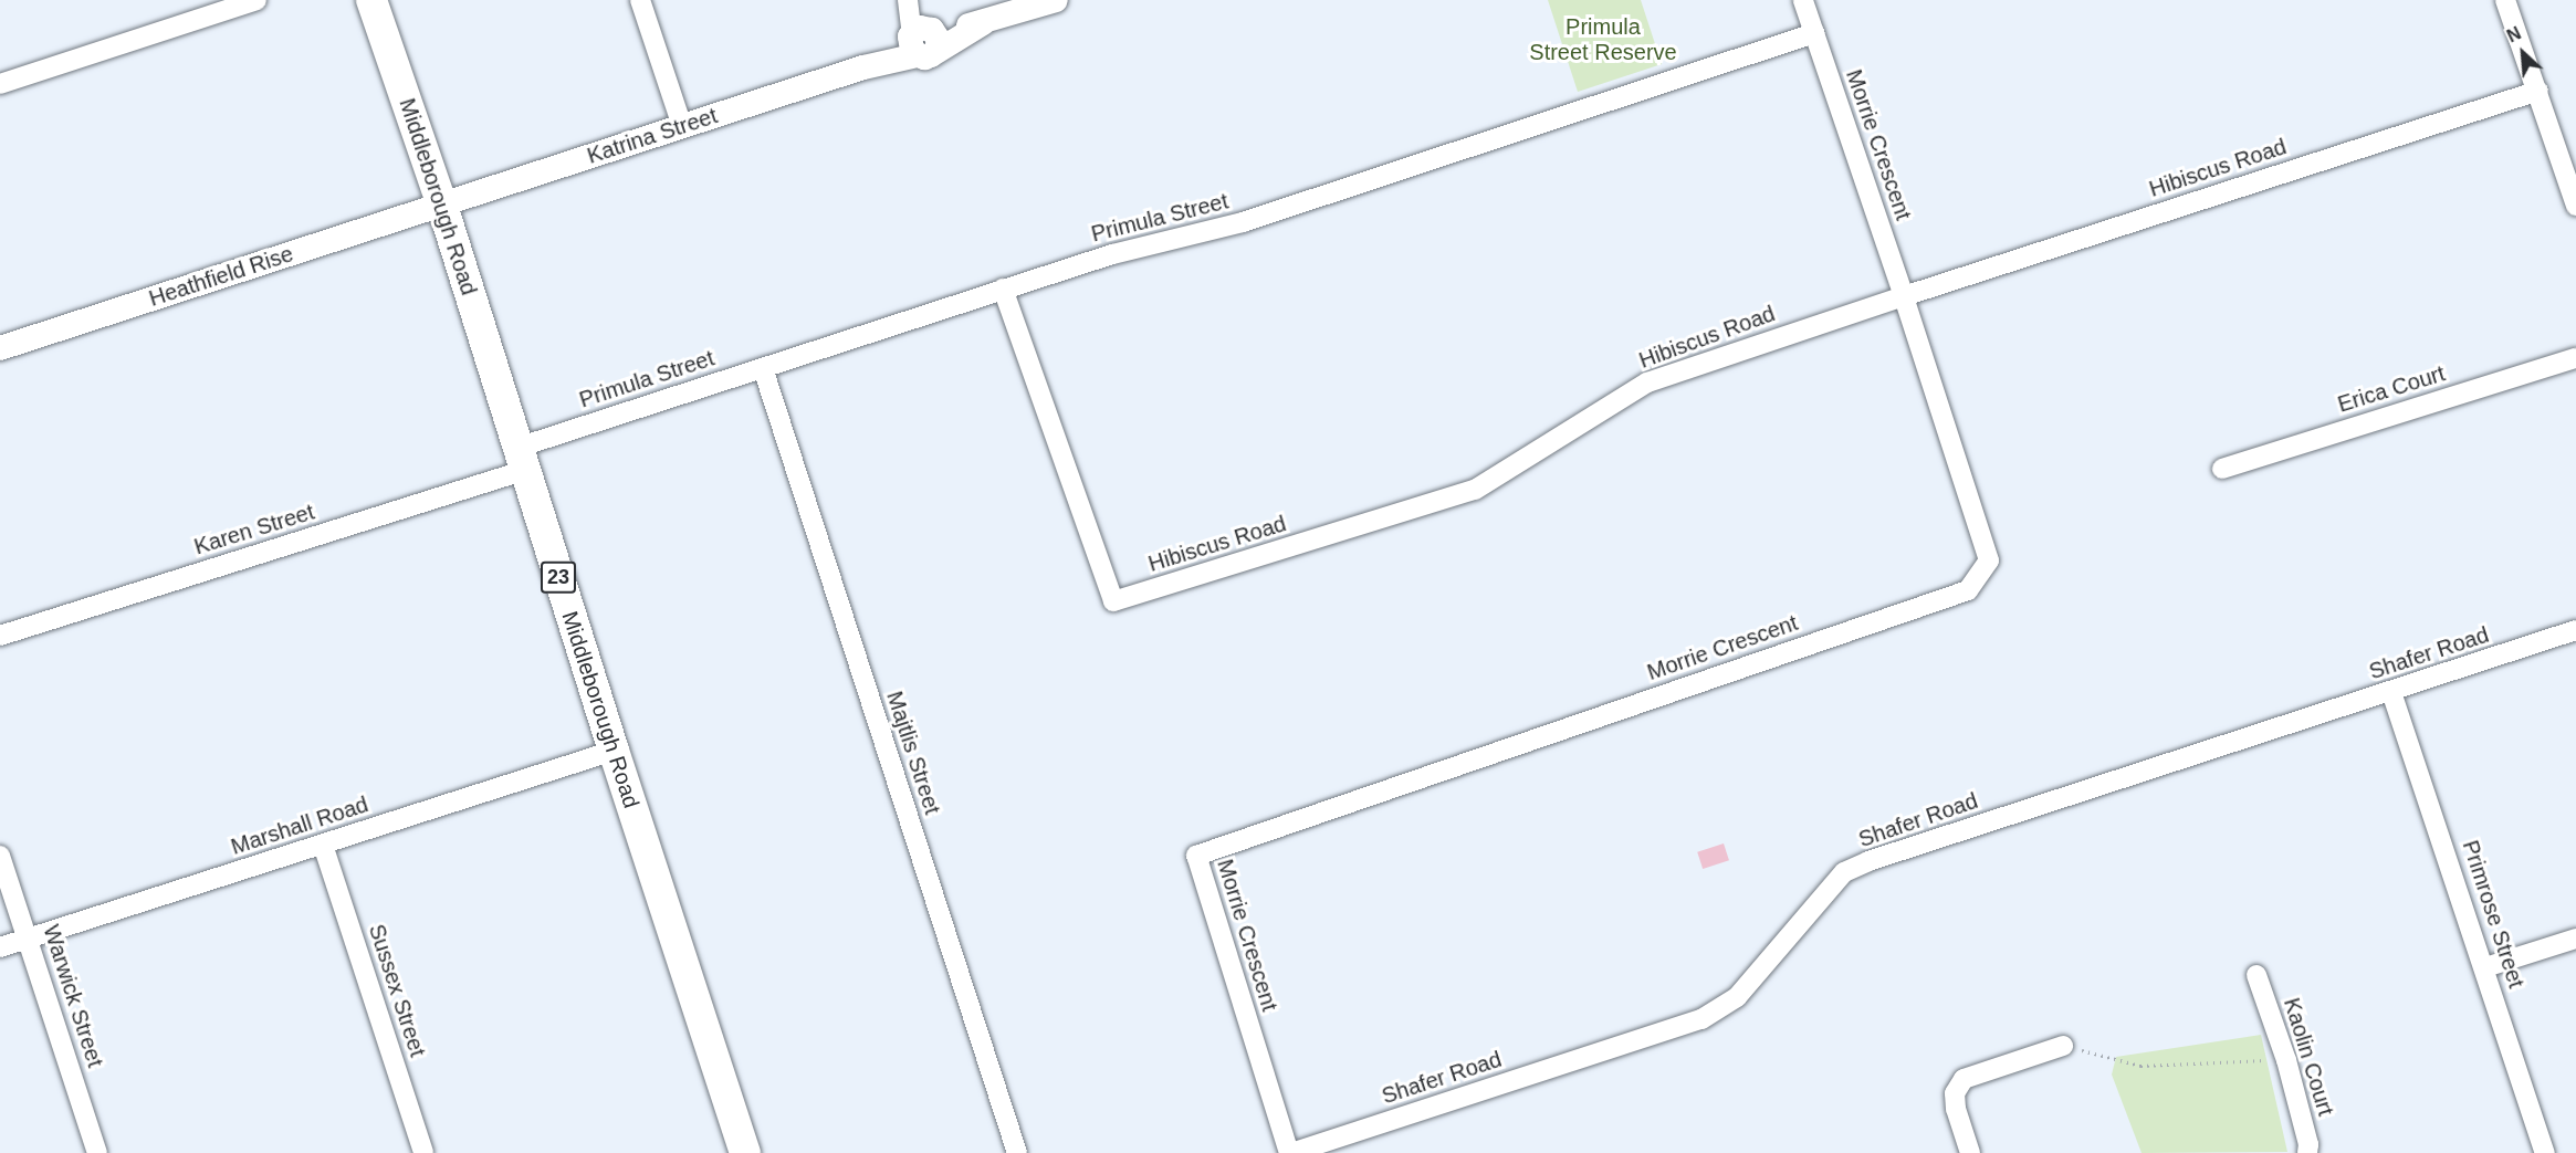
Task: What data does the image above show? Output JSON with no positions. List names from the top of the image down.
{
  "streets": {
    "main road": ["Middleborough Road", "23"],
    "street": [
      "Katrina Street",
      "Morrie Crescent",
      "Hibiscus Road",
      "Primula Street",
      "Heathfield Rise",
      "Erica Court",
      "Karen Street",
      "Shafer Road",
      "Majtlis Street",
      "Marshall Road",
      "Primrose Street",
      "Sussex Street",
      "Warwick Street",
      "Kaolin Court"
    ]
  },
  "crossings": [
    ["Katrina Street", "Middleborough Road"],
    ["Katrina Street", "Heathfield Rise"],
    ["Morrie Crescent", "Hibiscus Road"],
    ["Morrie Crescent", "Primula Street"],
    ["Morrie Crescent", "Shafer Road"],
    ["Hibiscus Road", "Primula Street"],
    ["Middleborough Road", "Primula Street"],
    ["Middleborough Road", "Heathfield Rise"],
    ["Middleborough Road", "Karen Street"],
    ["Middleborough Road", "Marshall Road"],
    ["Primula Street", "Karen Street"],
    ["Primula Street", "Majtlis Street"],
    ["Shafer Road", "Primrose Street"],
    ["Marshall Road", "Sussex Street"],
    ["Marshall Road", "Warwick Street"]
  ],
  "parks": ["Primula Street Reserve"],
  "north": "top left"
}
